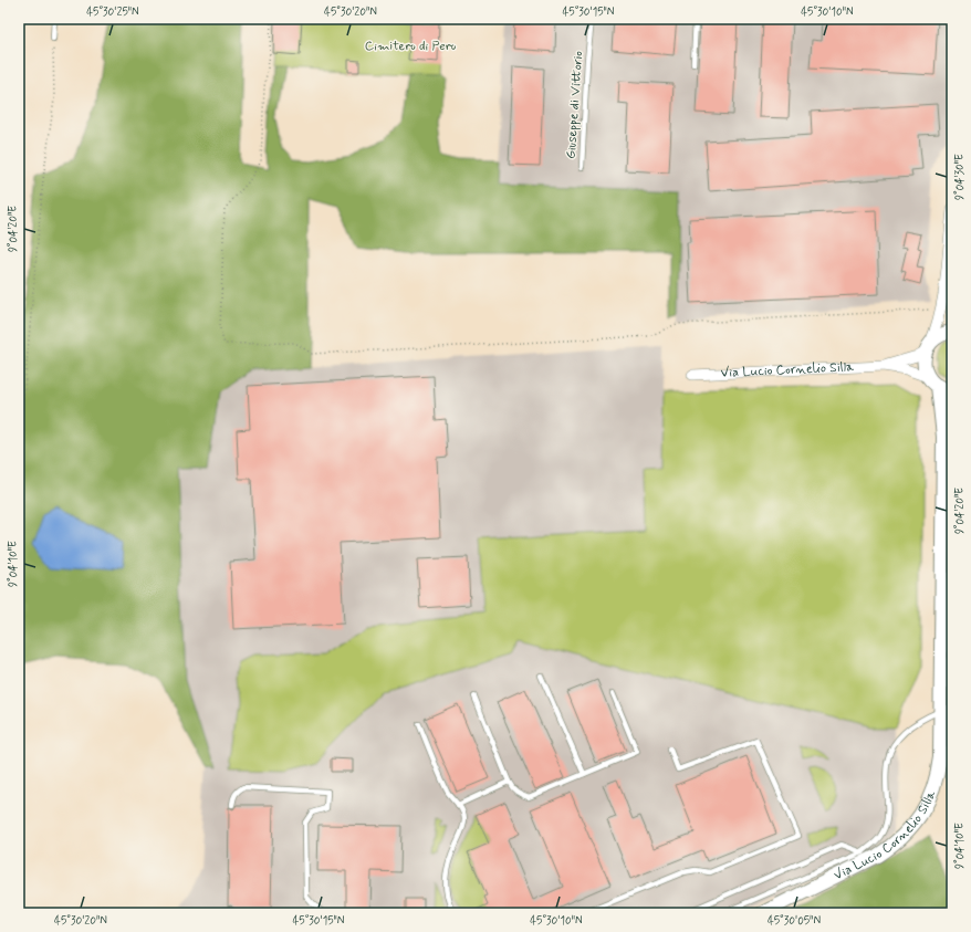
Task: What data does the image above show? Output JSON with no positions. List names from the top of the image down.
{
  "streets": {
    "street": ["Via Lucio Cornelio Silla"],
    "lane": ["Giuseppe di Vittorio"]
  },
  "parks": ["Cimitero di Pero"],
  "coordinates": [
    "45°30'25\"N",
    "45°30'20\"N",
    "45°30'15\"N",
    "45°30'10\"N",
    "9°04'30\"E",
    "9°04'20\"E",
    "9°04'10\"E",
    "45°30'05\"N"
  ]
}
